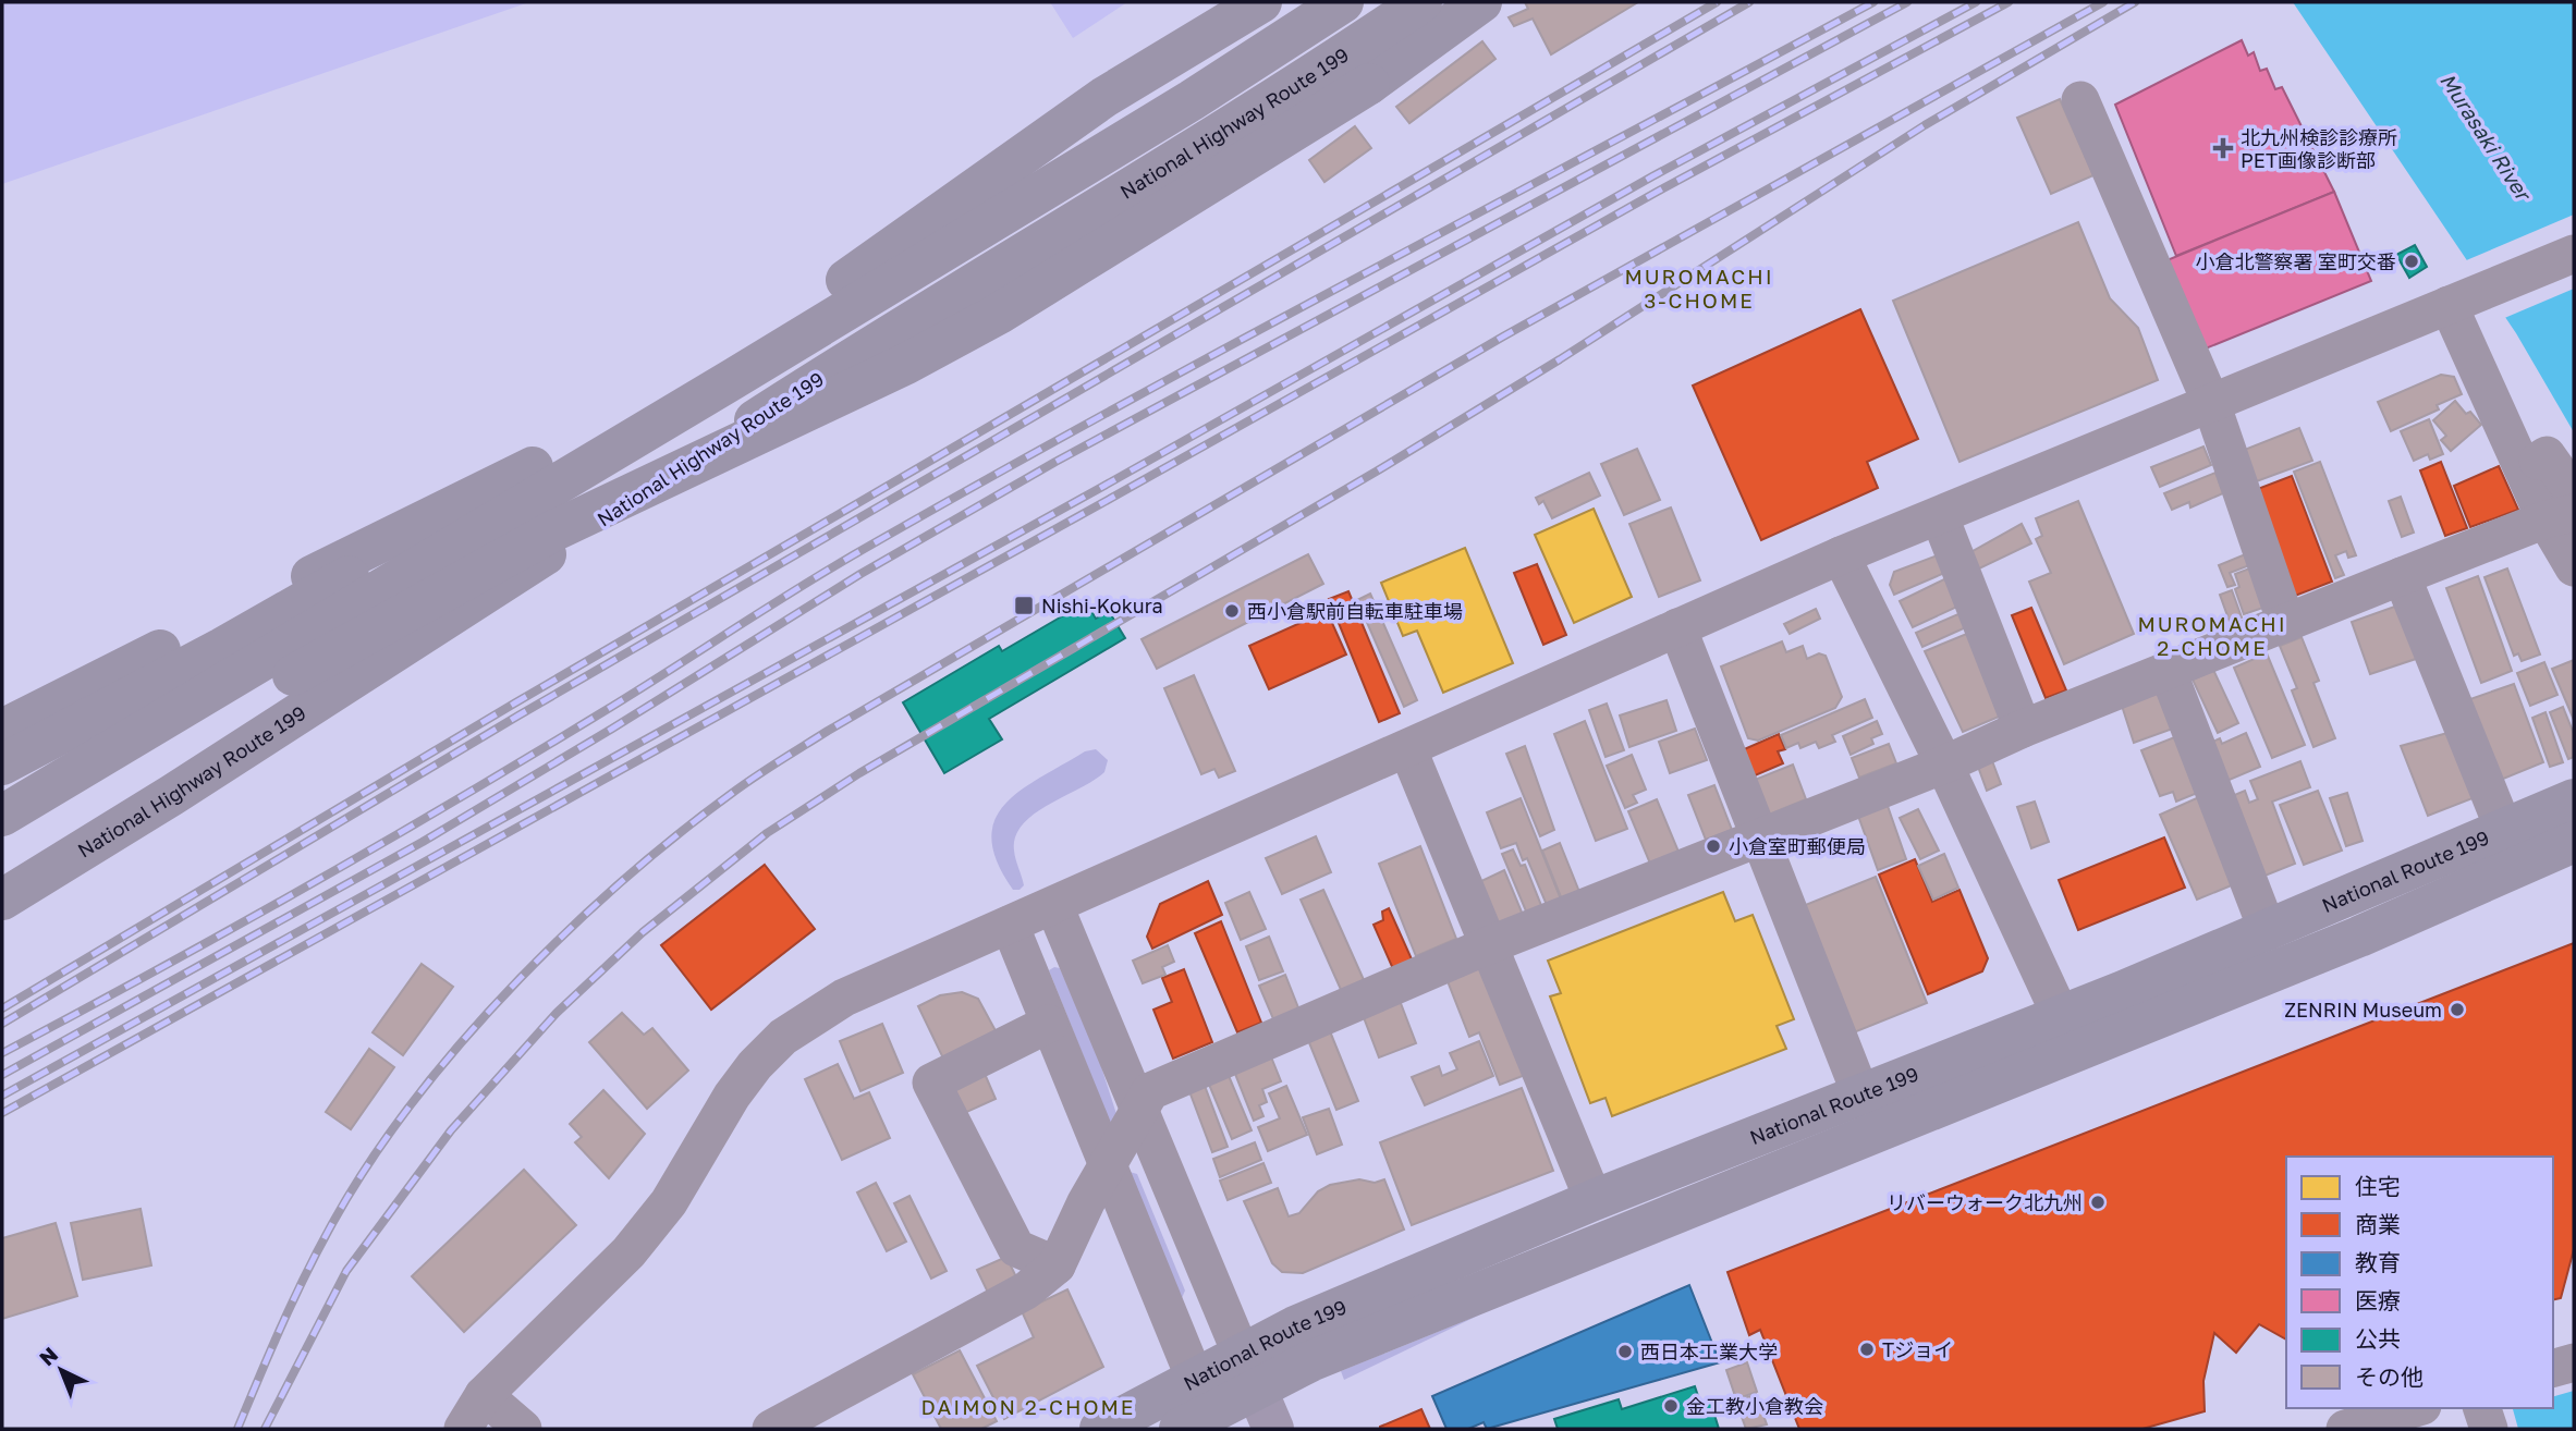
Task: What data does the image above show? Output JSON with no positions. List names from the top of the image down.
{
  "streets": {
    "highway": ["National Highway Route 199", "National Route 199"]
  },
  "districts": ["MUROMACHI 3-CHOME", "MUROMACHI 2-CHOME", "DAIMON 2-CHOME"],
  "water": ["Murasaki River"],
  "places": {
    "health": ["北九州検診診療所 PET画像診断部"],
    "other": [
      "小倉北警察署 室町交番",
      "西小倉駅前自転車駐車場",
      "小倉室町郵便局",
      "ZENRIN Museum",
      "リバーウォーク北九州",
      "Tジョイ",
      "西日本工業大学",
      "金工教小倉教会"
    ],
    "transit": ["Nishi-Kokura"]
  },
  "legend": [
    "住宅",
    "商業",
    "教育",
    "医療",
    "公共",
    "その他"
  ],
  "north": "top left"
}
